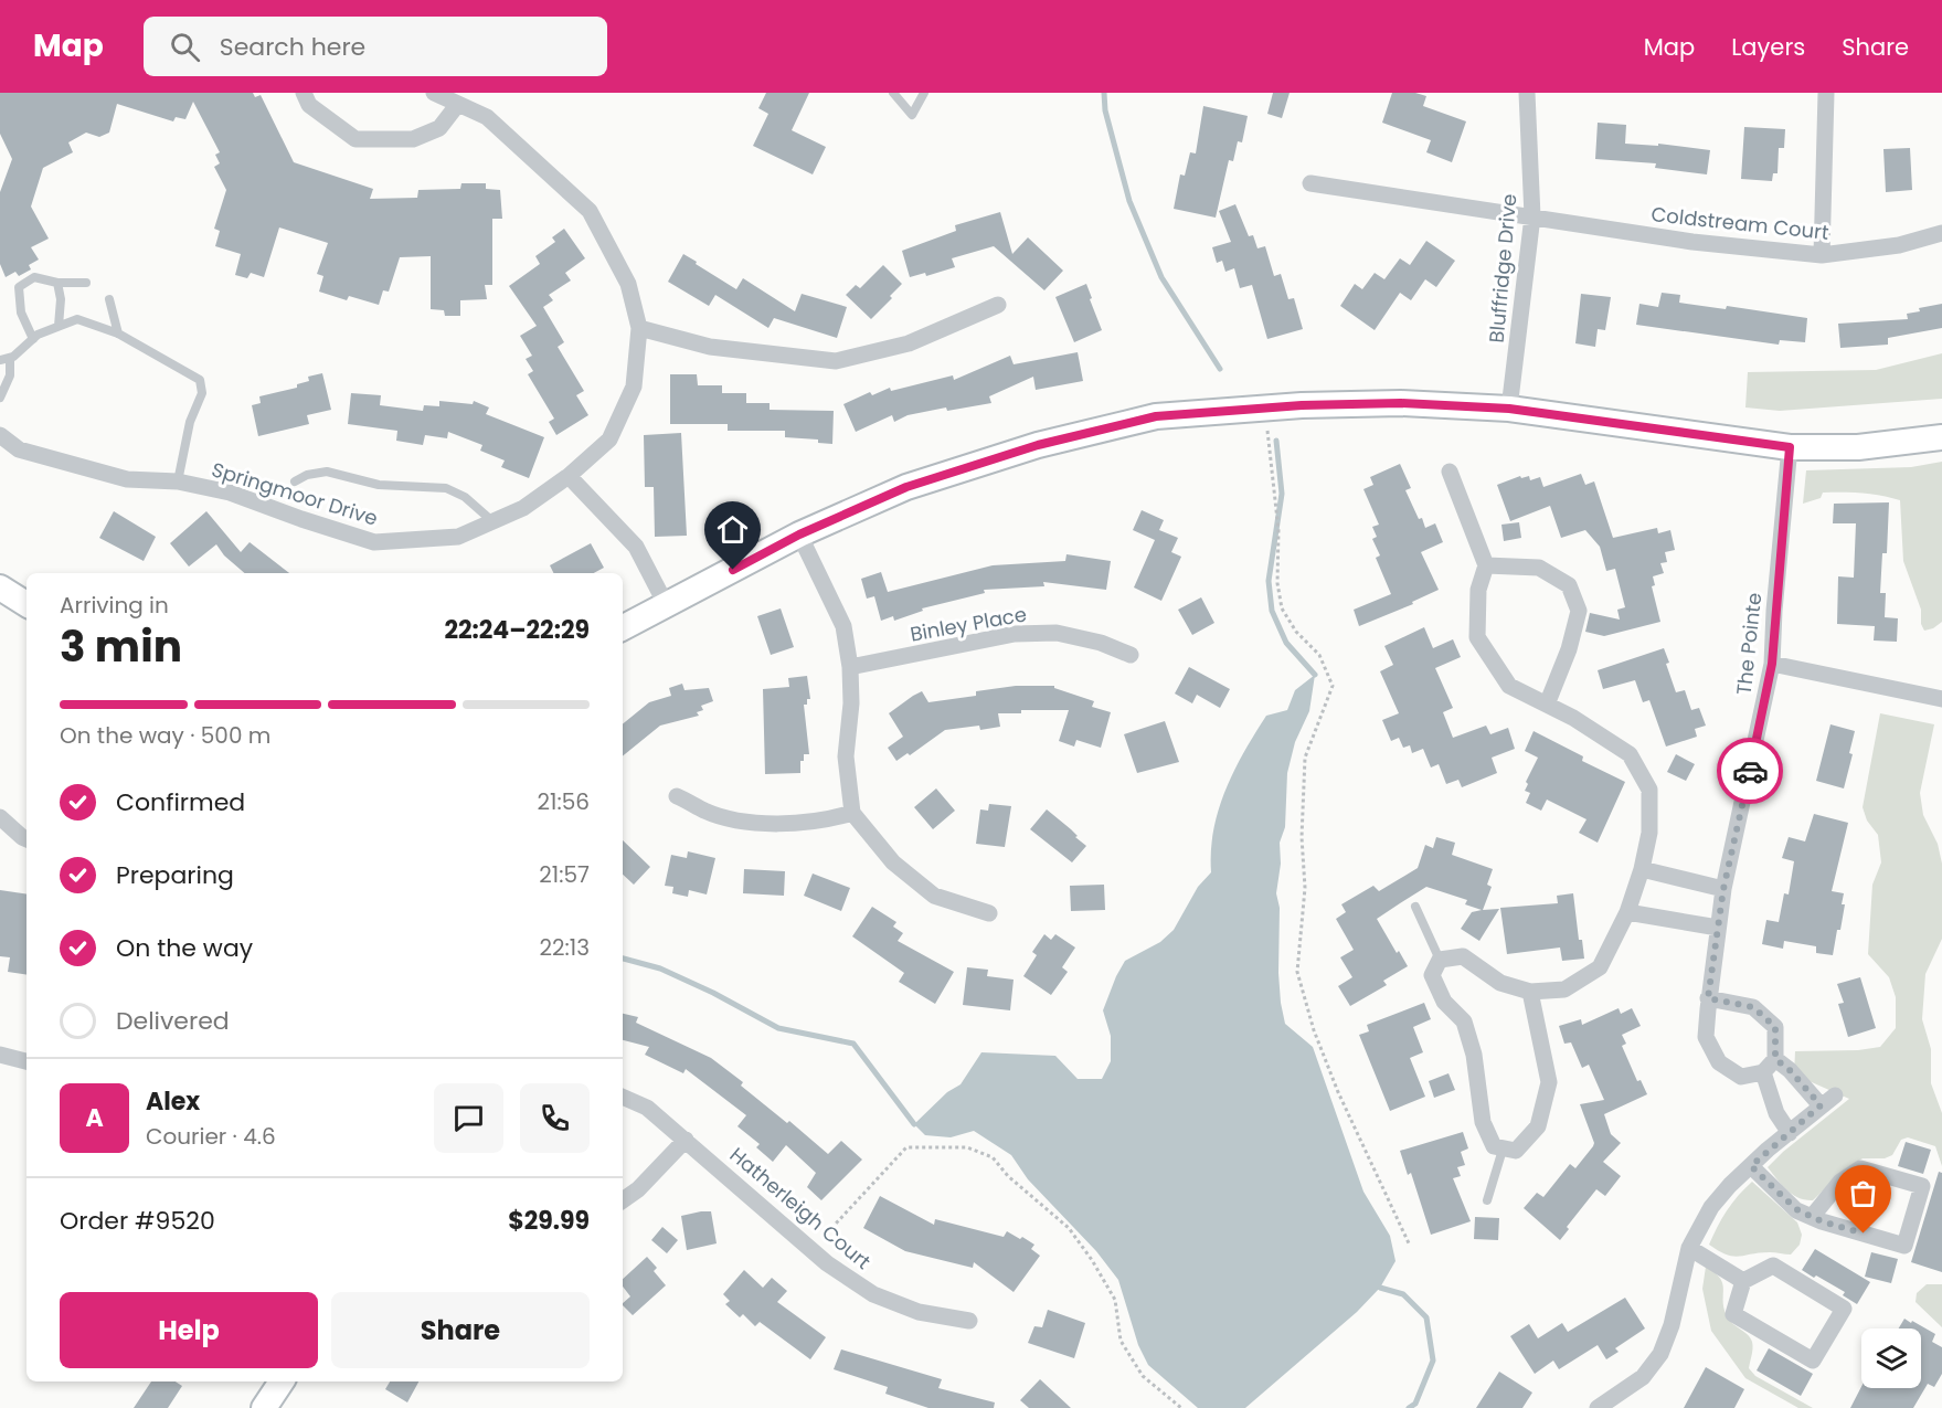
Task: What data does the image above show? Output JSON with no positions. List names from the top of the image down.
{
  "streets": {
    "street": [
      "Coldstream Court",
      "Bluffridge Drive",
      "Springmoor Drive",
      "Binley Place",
      "The Pointe",
      "Hatherleigh Court"
    ]
  },
  "crossings": [
    ["Coldstream Court", "Bluffridge Drive"]
  ],
  "page": {
    "header": "Map",
    "search": "Search here",
    "nav": ["Map", "Layers", "Share"],
    "heading": ["3 min", "Arriving in", "22:24–22:29"],
    "panel": [
      "Alex",
      "Courier · 4.6",
      "Order #9520",
      "$29.99"
    ],
    "bar": "On the way · 500 m",
    "list": [
      ["Confirmed", "21:56"],
      ["Preparing", "21:57"],
      ["On the way", "22:13"],
      "Delivered"
    ],
    "round": "A",
    "buttons": ["Help", "Share"]
  }
}
